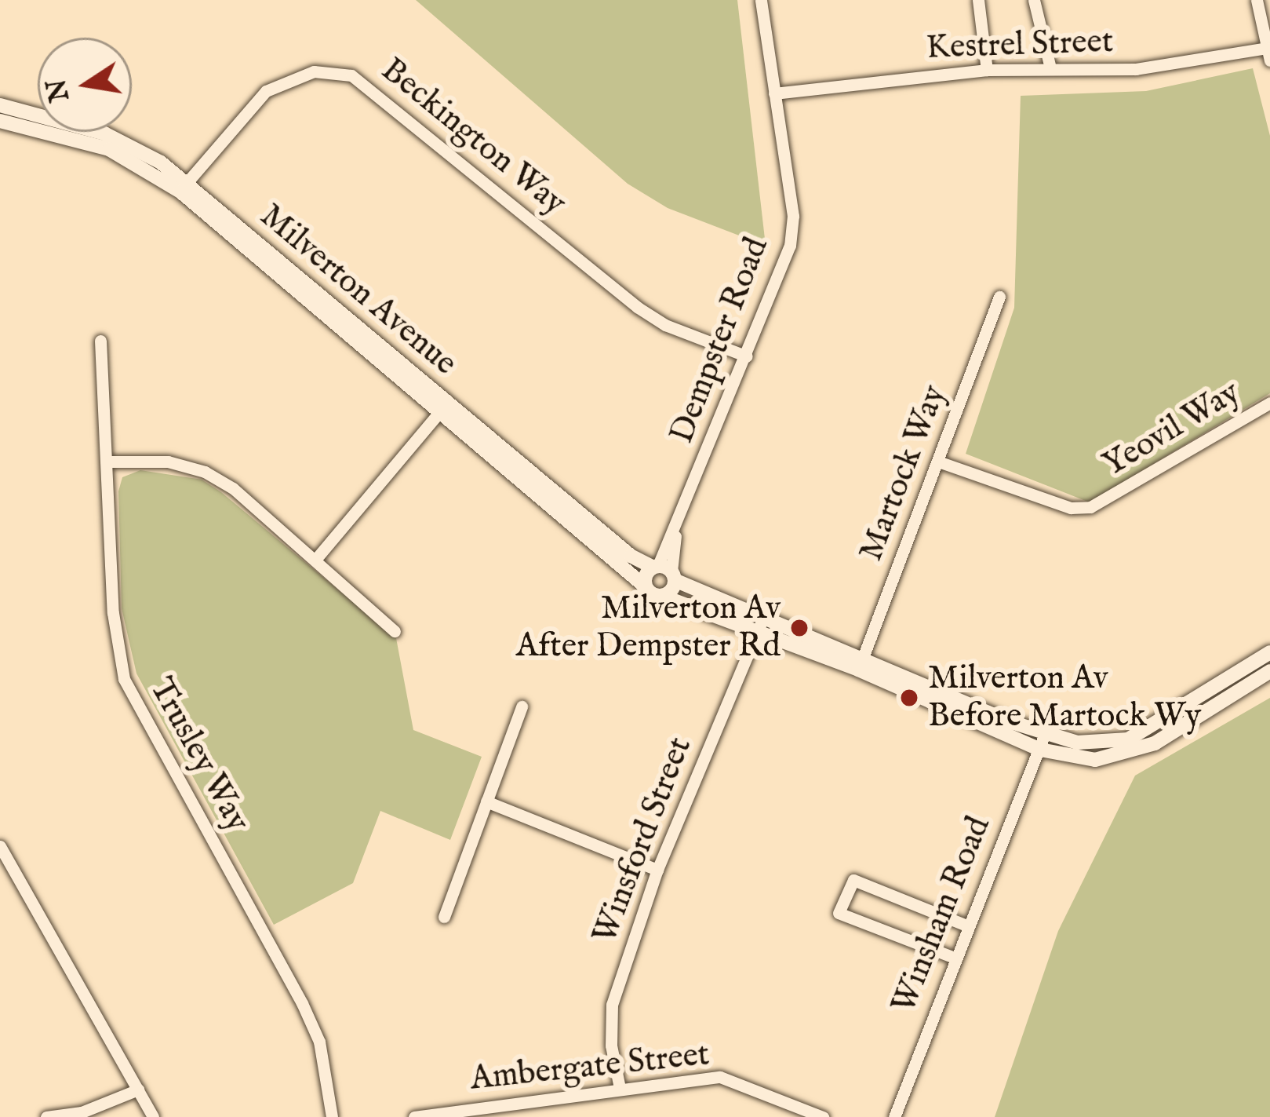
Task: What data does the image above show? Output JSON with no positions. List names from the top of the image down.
{
  "streets": {
    "street": [
      "Kestrel Street",
      "Beckington Way",
      "Milverton Avenue",
      "Dempster Road",
      "Yeovil Way",
      "Martock Way",
      "Trusley Way",
      "Winsford Street",
      "Winsham Road",
      "Ambergate Street"
    ]
  },
  "crossings": [
    ["Kestrel Street", "Dempster Road"],
    ["Beckington Way", "Milverton Avenue"],
    ["Beckington Way", "Dempster Road"],
    ["Milverton Avenue", "Dempster Road"],
    ["Milverton Avenue", "Martock Way"],
    ["Milverton Avenue", "Winsford Street"],
    ["Milverton Avenue", "Winsham Road"],
    ["Yeovil Way", "Martock Way"],
    ["Winsford Street", "Ambergate Street"]
  ],
  "places": ["Milverton Av After Dempster Rd", "Milverton Av Before Martock Wy"],
  "north": "left"
}
